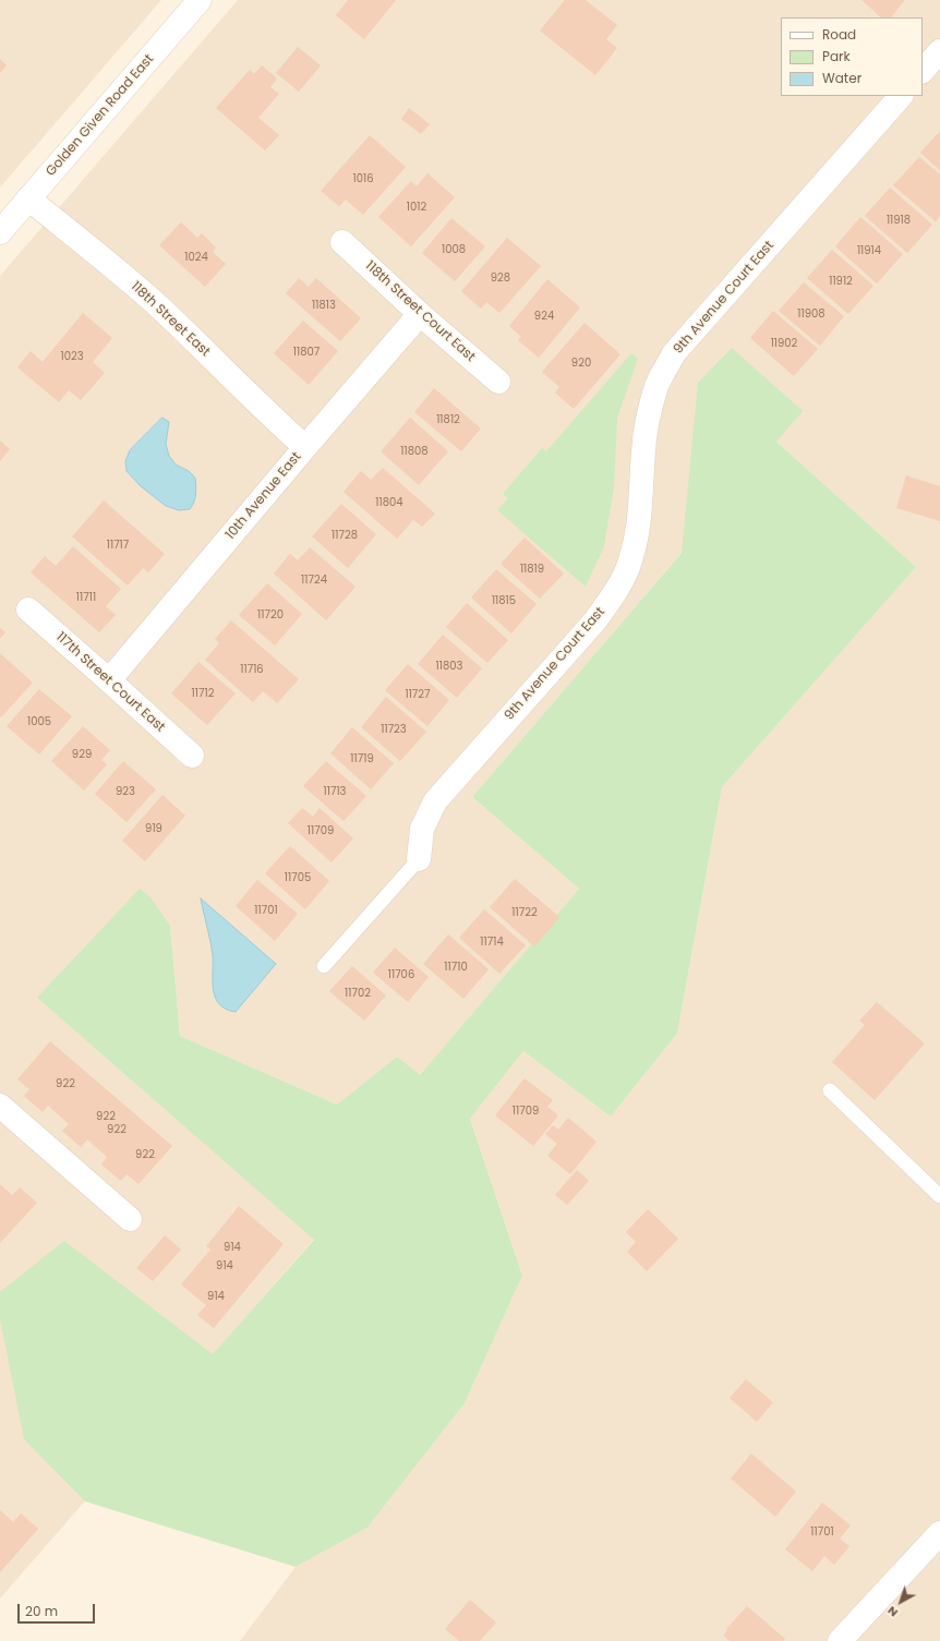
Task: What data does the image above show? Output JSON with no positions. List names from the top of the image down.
{
  "streets": {
    "street": [
      "Golden Given Road East",
      "9th Avenue Court East",
      "118th Street Court East",
      "118th Street East",
      "10th Avenue East",
      "117th Street Court East"
    ]
  },
  "crossings": [
    ["Golden Given Road East", "118th Street East"],
    ["118th Street Court East", "10th Avenue East"],
    ["118th Street East", "10th Avenue East"],
    ["10th Avenue East", "117th Street Court East"]
  ],
  "house_numbers": [
    "1016",
    "1012",
    "11918",
    "1008",
    "11914",
    "1024",
    "928",
    "11912",
    "11813",
    "11908",
    "924",
    "11902",
    "11807",
    "1023",
    "920",
    "11812",
    "11808",
    "11804",
    "11728",
    "11717",
    "11819",
    "11724",
    "11711",
    "11815",
    "11720",
    "11803",
    "11716",
    "11712",
    "11727",
    "1005",
    "11723",
    "929",
    "11719",
    "923",
    "11713",
    "919",
    "11709",
    "11705",
    "11701",
    "11722",
    "11714",
    "11710",
    "11706",
    "11702",
    "922",
    "11709",
    "922",
    "922",
    "922",
    "914",
    "914",
    "914",
    "11701"
  ],
  "legend": ["Road", "Park", "Water"],
  "scale_bar": "20 m",
  "north": "bottom left"
}
